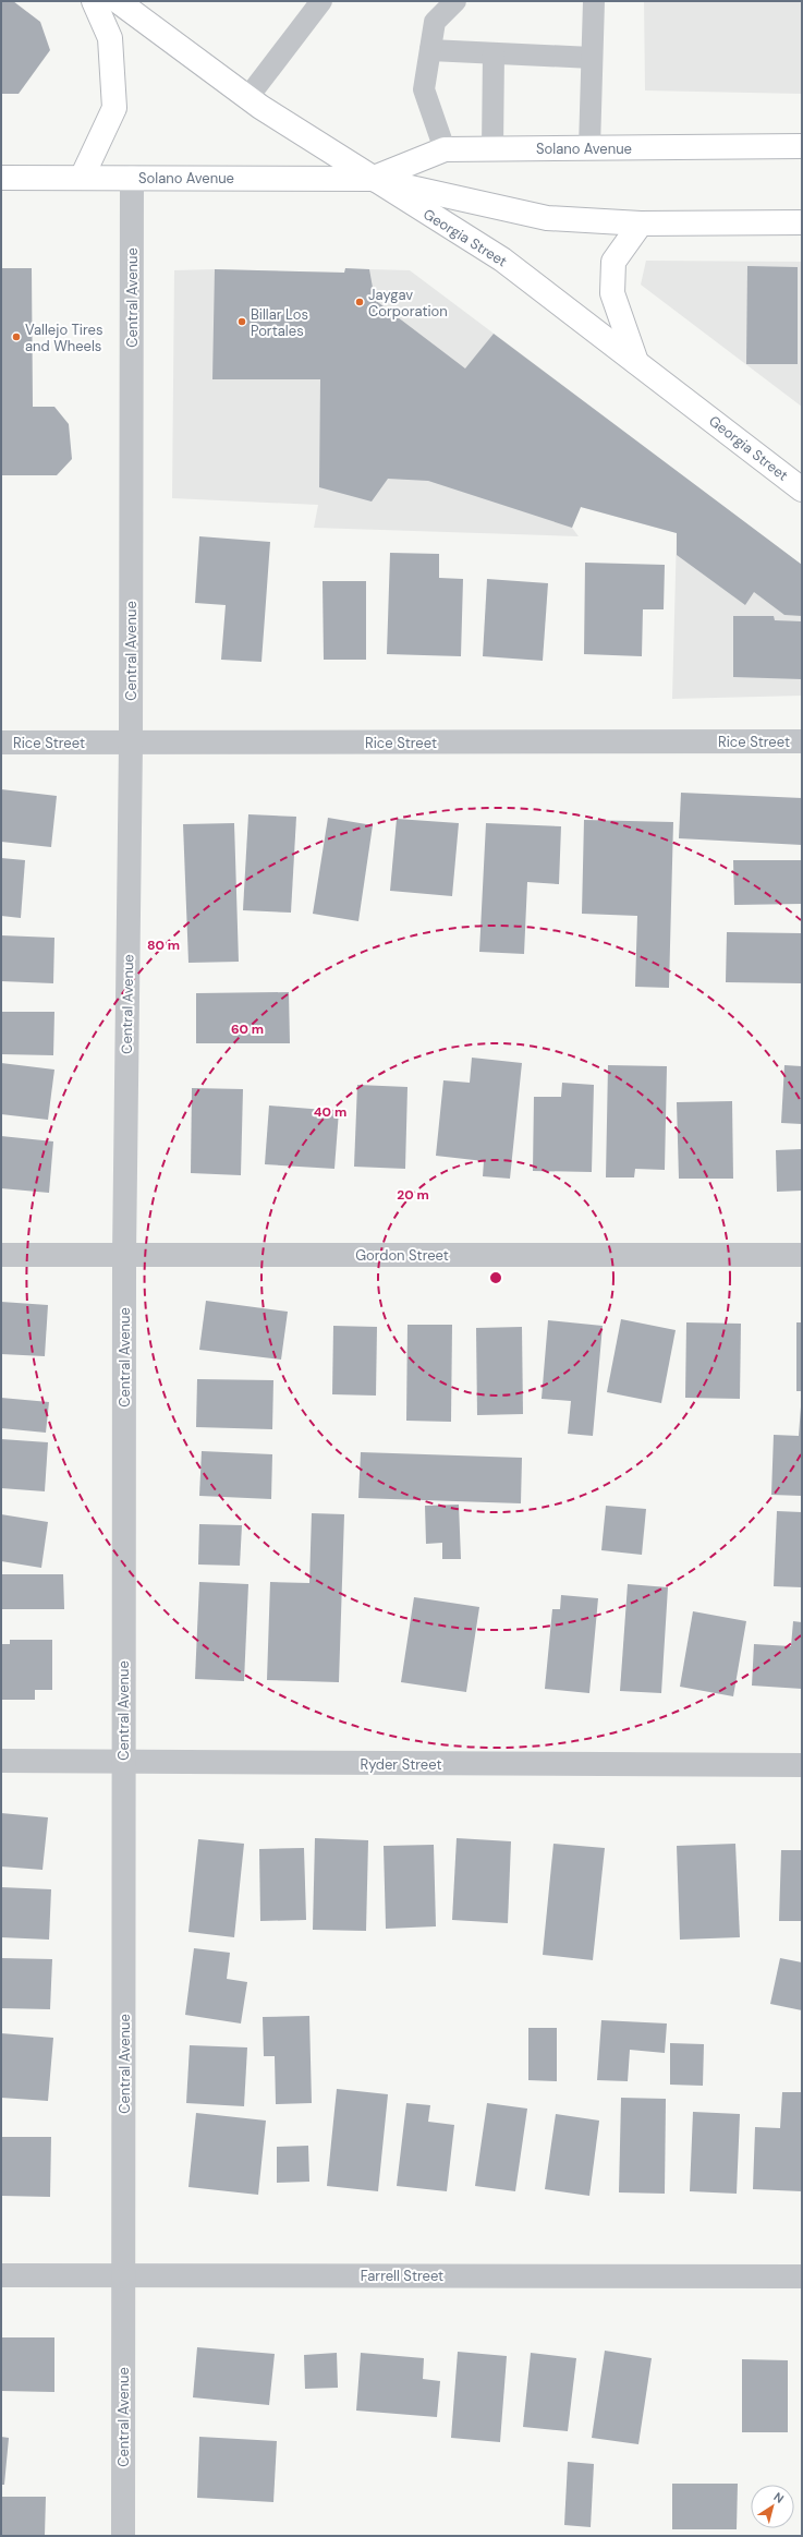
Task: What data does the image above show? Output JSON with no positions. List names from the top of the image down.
{
  "streets": {
    "main road": ["Solano Avenue", "Georgia Street"],
    "street": [
      "Central Avenue",
      "Rice Street",
      "Gordon Street",
      "Ryder Street",
      "Farrell Street"
    ]
  },
  "crossings": [
    ["Solano Avenue", "Georgia Street"],
    ["Solano Avenue", "Central Avenue"],
    ["Central Avenue", "Rice Street"],
    ["Central Avenue", "Gordon Street"],
    ["Central Avenue", "Ryder Street"],
    ["Central Avenue", "Farrell Street"]
  ],
  "places": ["Jaygav Corporation", "Billar Los Portales", "Vallejo Tires and Wheels"],
  "north": "top right",
  "rings": [
    "80 m",
    "60 m",
    "40 m",
    "20 m"
  ]
}
